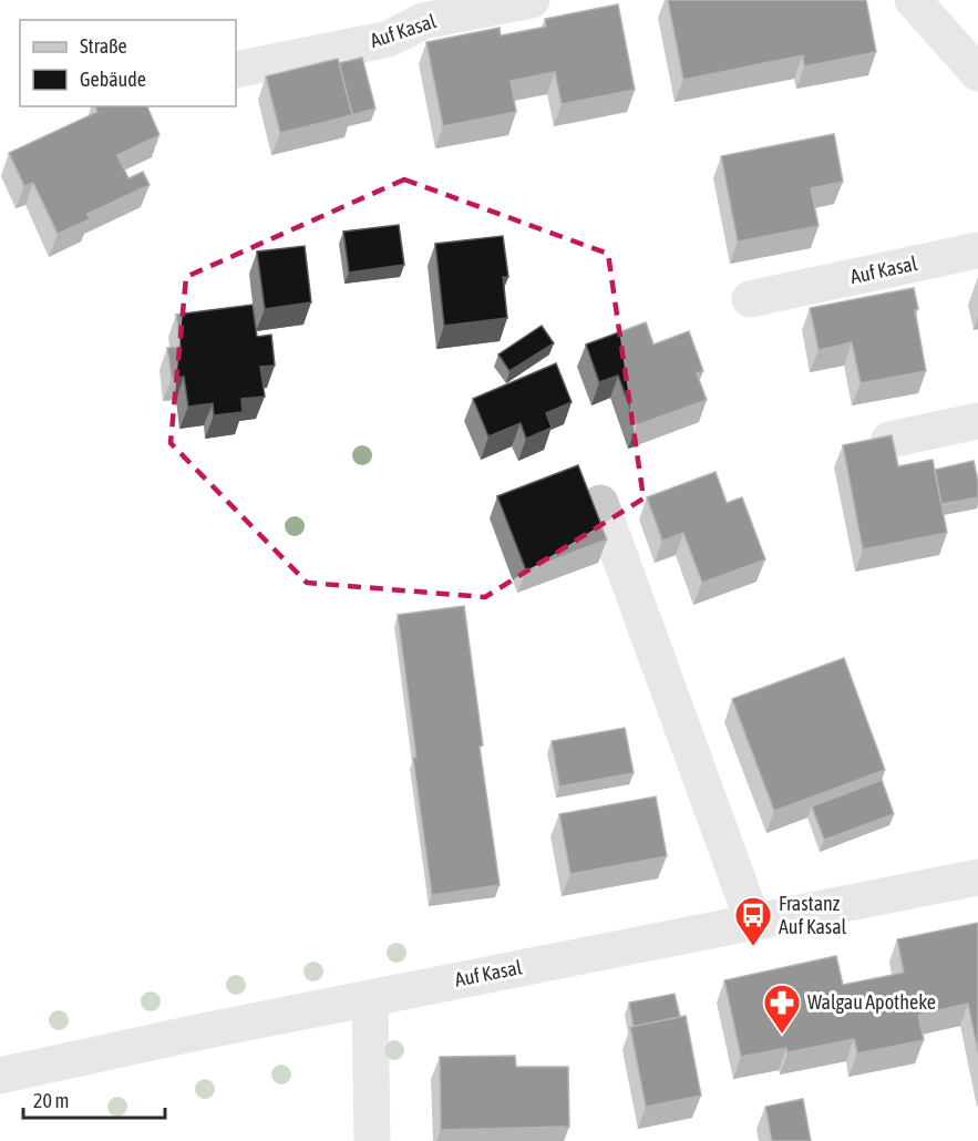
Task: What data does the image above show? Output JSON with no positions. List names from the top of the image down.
{
  "streets": {
    "street": ["Auf Kasal"]
  },
  "places": {
    "bus stop": ["Frastanz Auf Kasal"],
    "pharmacy": ["Walgau Apotheke"]
  },
  "legend": ["Straße", "Gebäude"],
  "scale_bar": "20 m"
}
